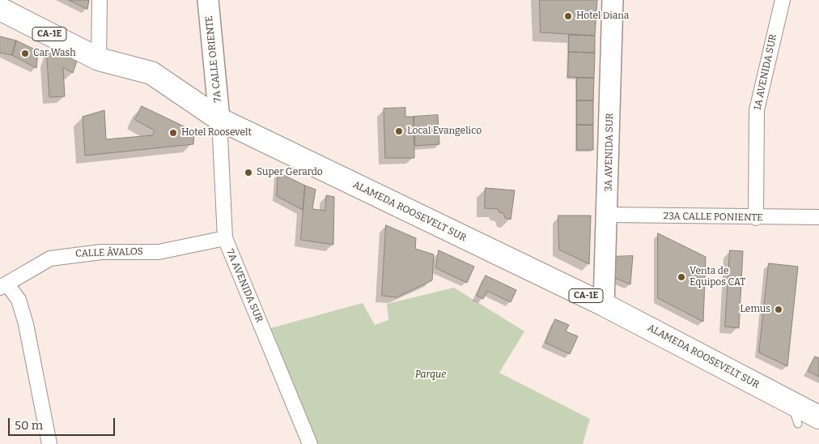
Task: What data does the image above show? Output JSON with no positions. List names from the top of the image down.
{
  "streets": {
    "highway": ["CA-1E", "ALAMEDA ROOSEVELT SUR"],
    "street": [
      "7A CALLE ORIENTE",
      "1A AVENIDA SUR",
      "3A AVENIDA SUR",
      "23A CALLE PONIENTE",
      "CALLE ÁVALOS",
      "7A AVENIDA SUR"
    ]
  },
  "crossings": [
    ["7A CALLE ORIENTE", "ALAMEDA ROOSEVELT SUR"],
    ["7A CALLE ORIENTE", "7A AVENIDA SUR"],
    ["1A AVENIDA SUR", "23A CALLE PONIENTE"],
    ["3A AVENIDA SUR", "ALAMEDA ROOSEVELT SUR"],
    ["3A AVENIDA SUR", "23A CALLE PONIENTE"],
    ["ALAMEDA ROOSEVELT SUR", "7A AVENIDA SUR"],
    ["CALLE ÁVALOS", "7A AVENIDA SUR"]
  ],
  "parks": ["Parque"],
  "places": [
    "Hotel Diana",
    "Car Wash",
    "Local Evangelico",
    "Hotel Roosevelt",
    "Super Gerardo",
    "Venta de Equipos CAT",
    "Lemus"
  ],
  "scale_bar": "50 m"
}
